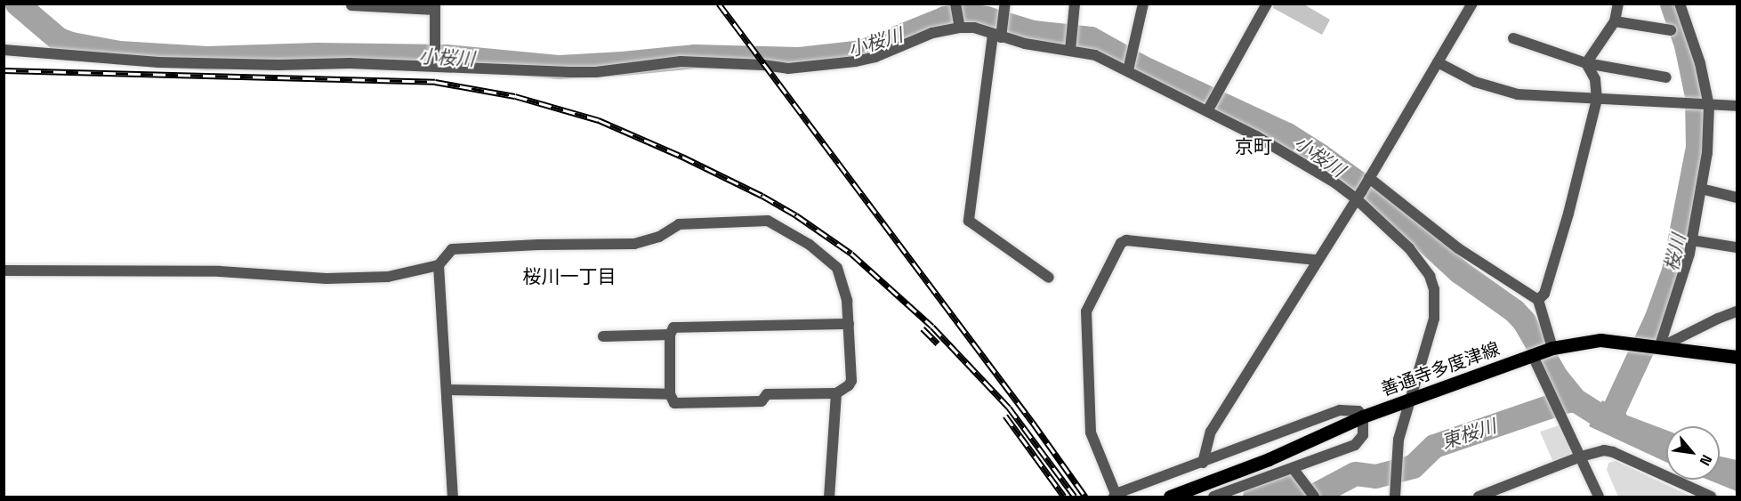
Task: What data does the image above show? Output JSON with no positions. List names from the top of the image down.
{
  "streets": {
    "main road": ["善通寺多度津線"]
  },
  "districts": ["京町", "桜川一丁目"],
  "water": ["小桜川", "桜川", "東桜川"],
  "north": "bottom right"
}
